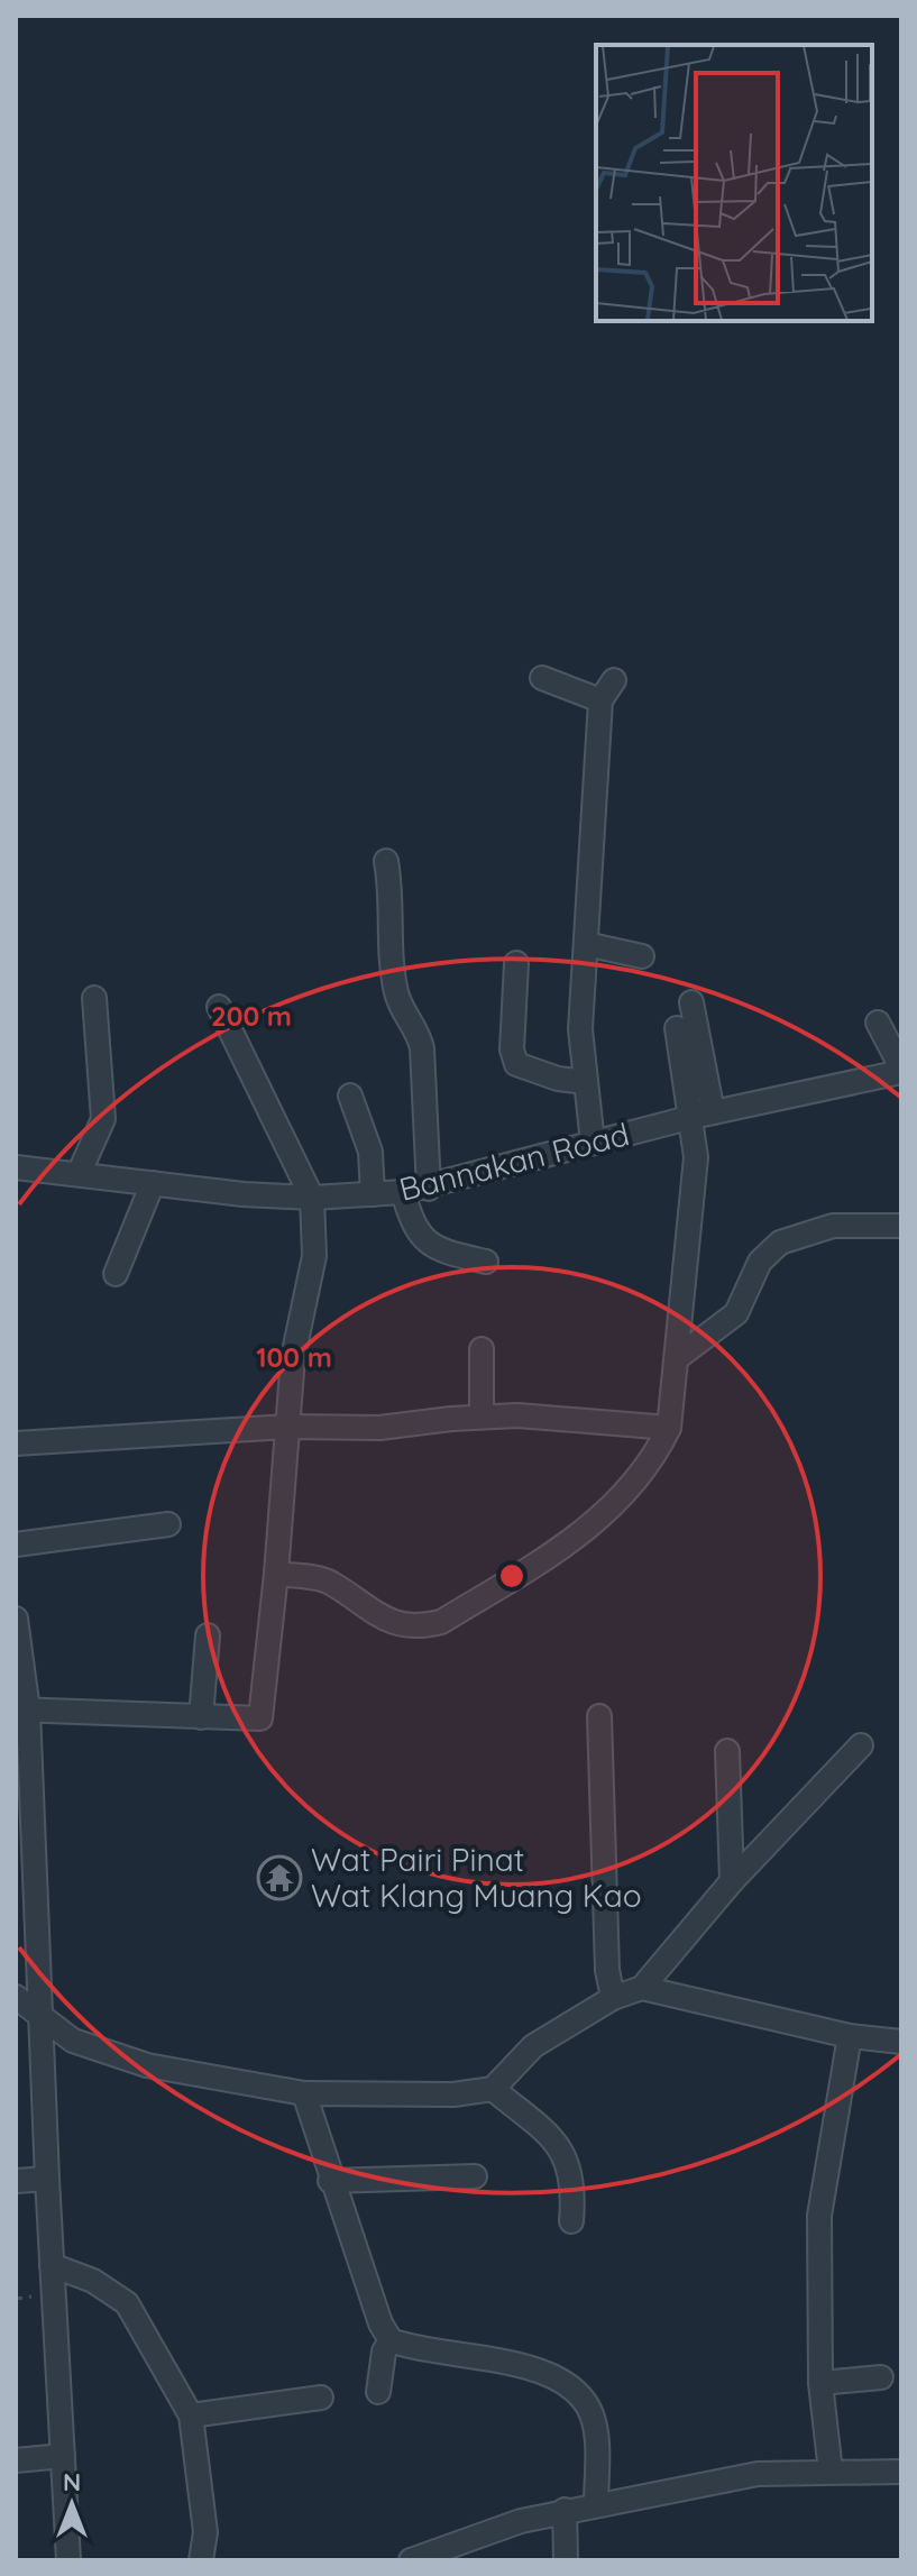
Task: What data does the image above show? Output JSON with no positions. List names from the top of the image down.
{
  "streets": {
    "street": ["Bannakan Road"]
  },
  "places": {
    "temple": ["Wat Pairi Pinat Wat Klang Muang Kao"]
  },
  "north": "top",
  "rings": ["200 m", "100 m"]
}
